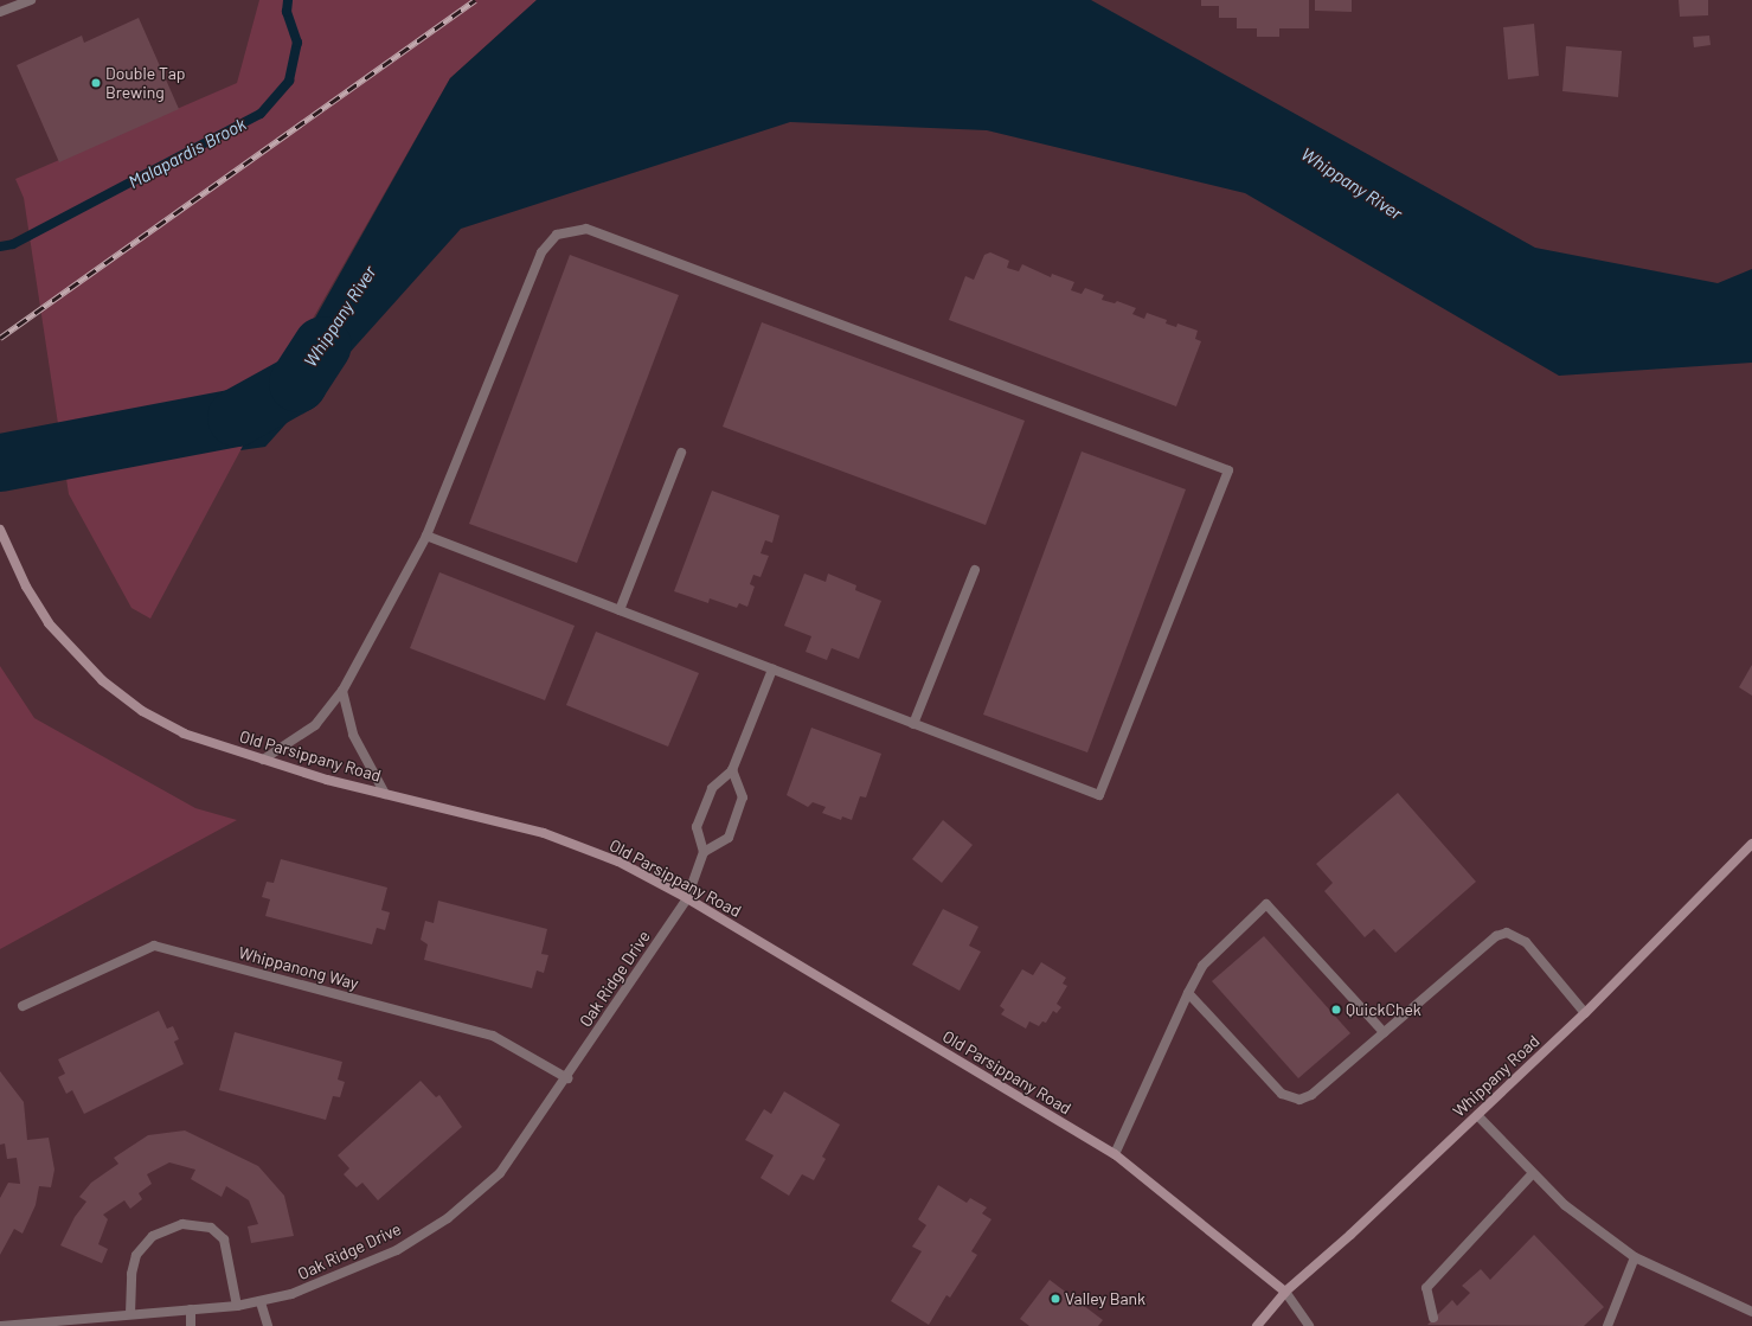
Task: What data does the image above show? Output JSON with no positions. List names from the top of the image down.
{
  "streets": {
    "main road": ["Old Parsippany Road", "Whippany Road"],
    "lane": ["Whippanong Way", "Oak Ridge Drive"]
  },
  "crossings": [
    ["Old Parsippany Road", "Oak Ridge Drive"],
    ["Old Parsippany Road", "Whippany Road"],
    ["Whippanong Way", "Oak Ridge Drive"]
  ],
  "water": ["Malapardis Brook", "Whippany River"],
  "places": ["Double Tap Brewing", "QuickChek", "Valley Bank"]
}
